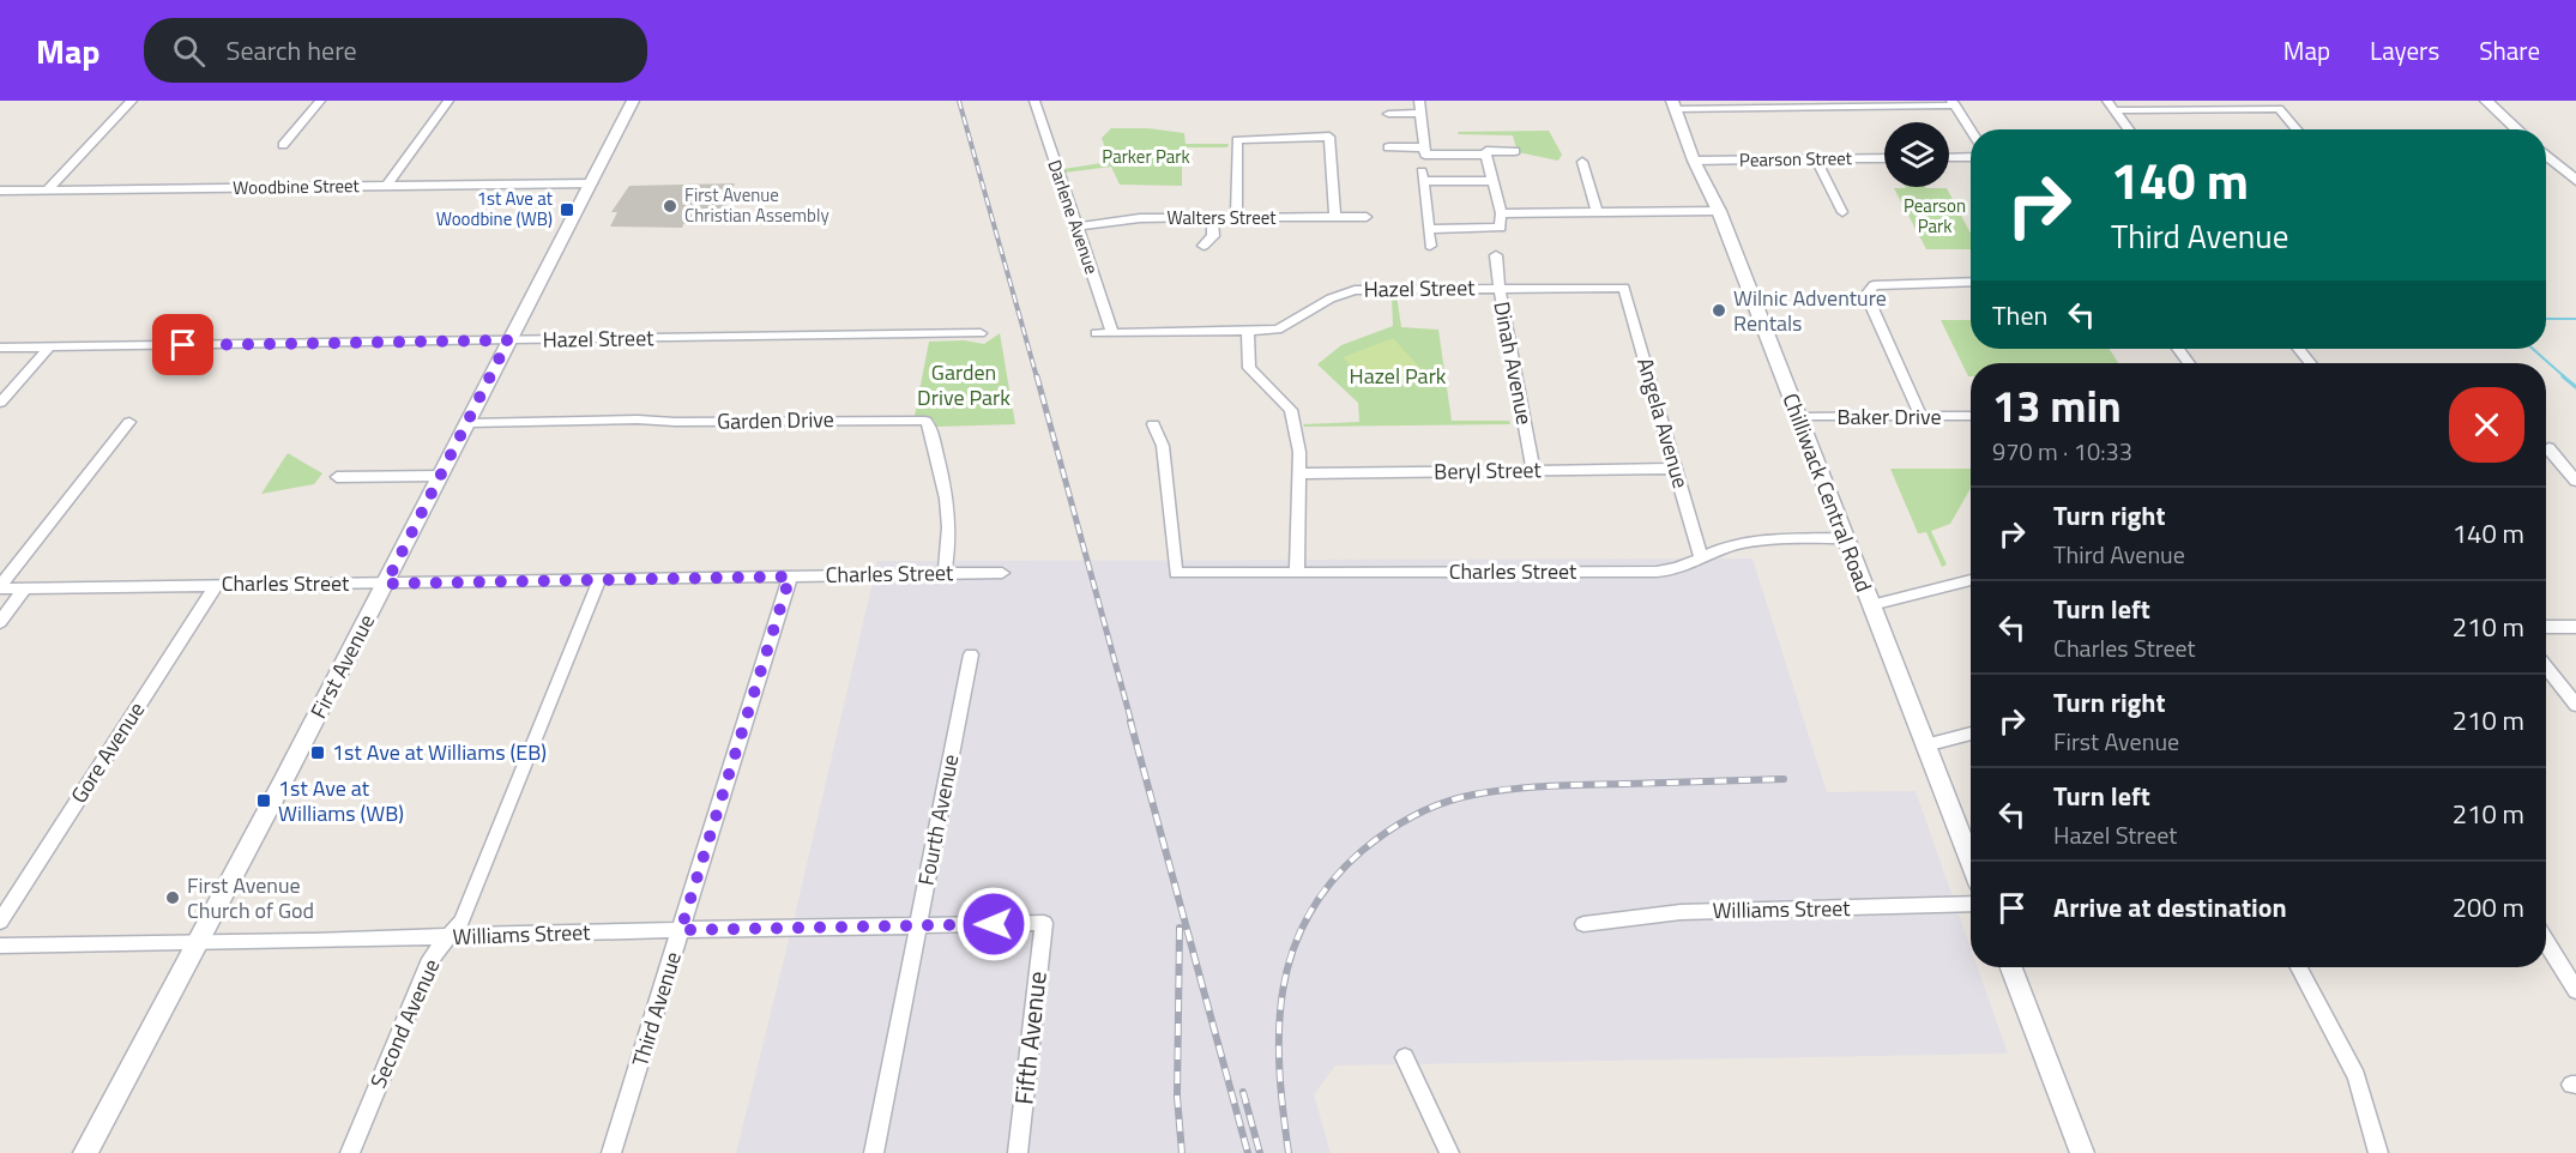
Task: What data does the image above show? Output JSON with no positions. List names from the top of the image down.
{
  "streets": {
    "street": [
      "Pearson Street",
      "Woodbine Street",
      "Darlene Avenue",
      "Walters Street",
      "Hazel Street",
      "Dinah Avenue",
      "Baker Drive",
      "Garden Drive",
      "Angela Avenue",
      "Beryl Street",
      "Chilliwack Central Road",
      "Charles Street",
      "First Avenue",
      "Gore Avenue",
      "Fourth Avenue",
      "Williams Street",
      "Third Avenue",
      "Second Avenue",
      "Fifth Avenue"
    ]
  },
  "crossings": [
    ["Pearson Street", "Chilliwack Central Road"],
    ["Woodbine Street", "First Avenue"],
    ["Darlene Avenue", "Walters Street"],
    ["Darlene Avenue", "Hazel Street"],
    ["Hazel Street", "Dinah Avenue"],
    ["Hazel Street", "Angela Avenue"],
    ["Hazel Street", "First Avenue"],
    ["Dinah Avenue", "Beryl Street"],
    ["Baker Drive", "Chilliwack Central Road"],
    ["Garden Drive", "Charles Street"],
    ["Garden Drive", "First Avenue"],
    ["Angela Avenue", "Beryl Street"],
    ["Angela Avenue", "Charles Street"],
    ["Chilliwack Central Road", "Charles Street"],
    ["Charles Street", "First Avenue"],
    ["Charles Street", "Gore Avenue"],
    ["Charles Street", "Third Avenue"],
    ["Charles Street", "Second Avenue"],
    ["First Avenue", "Williams Street"],
    ["Fourth Avenue", "Williams Street"],
    ["Williams Street", "Third Avenue"],
    ["Williams Street", "Second Avenue"],
    ["Williams Street", "Fifth Avenue"]
  ],
  "parks": [
    "Parker Park",
    "Pearson Park",
    "Garden Drive Park",
    "Hazel Park"
  ],
  "places": {
    "other": ["First Avenue Christian Assembly", "Wilnic Adventure Rentals", "First Avenue Church of God"],
    "transit": ["1st Ave at Woodbine (WB)", "1st Ave at Williams (EB)", "1st Ave at Williams (WB)"]
  },
  "page": {
    "header": "Map",
    "search": "Search here",
    "nav": ["Map", "Layers", "Share"],
    "turn": ["140 m", "Third Avenue"],
    "then": "Then",
    "heading": ["13 min", "970 m · 10:33"],
    "list": [
      {
        "name": "Turn right",
        "note": "Third Avenue",
        "value": "140 m"
      },
      {
        "name": "Turn left",
        "note": "Charles Street",
        "value": "210 m"
      },
      {
        "name": "Turn right",
        "note": "First Avenue",
        "value": "210 m"
      },
      {
        "name": "Turn left",
        "note": "Hazel Street",
        "value": "210 m"
      },
      {
        "name": "Arrive at destination",
        "value": "200 m"
      }
    ]
  }
}
